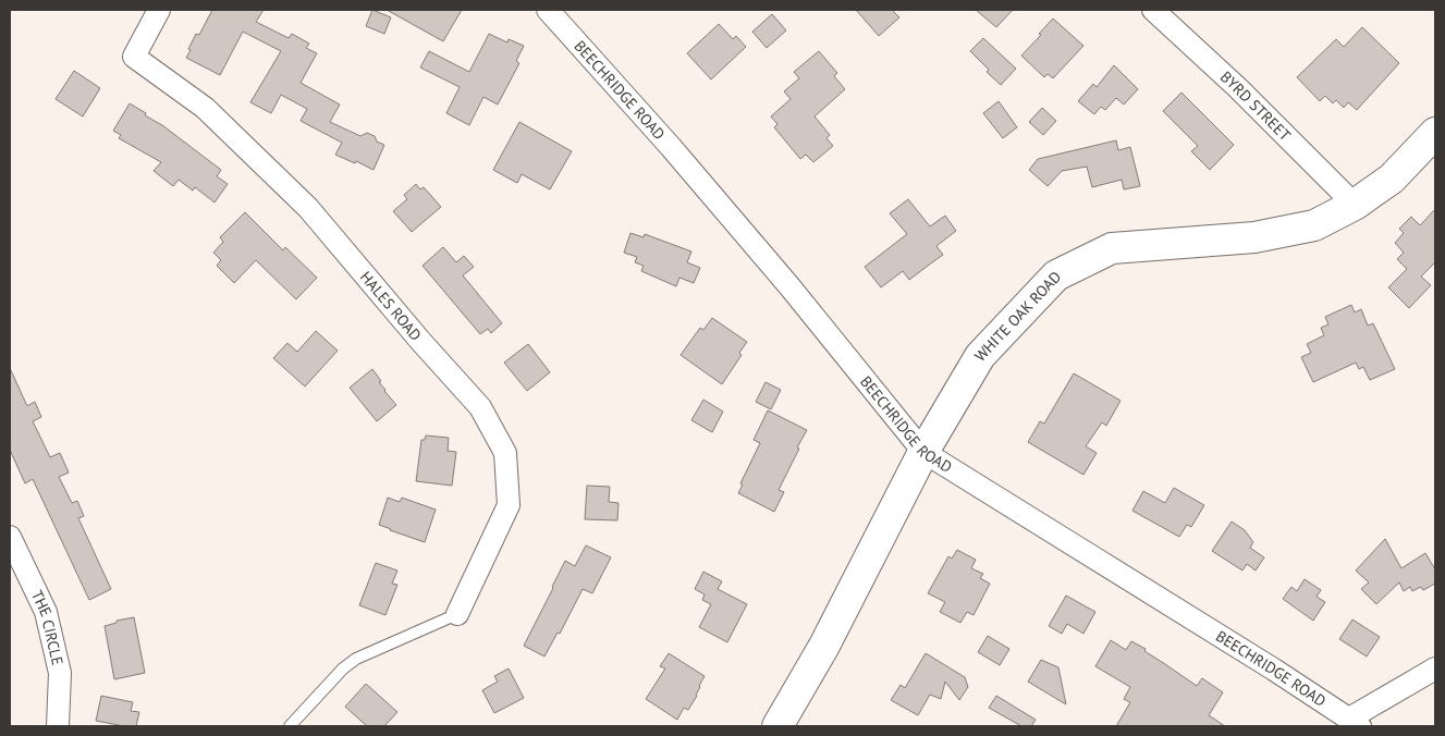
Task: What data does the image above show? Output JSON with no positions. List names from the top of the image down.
{
  "streets": {
    "street": [
      "BEECHRIDGE ROAD",
      "BYRD STREET",
      "HALES ROAD",
      "WHITE OAK ROAD",
      "THE CIRCLE"
    ]
  },
  "crossings": [
    ["BEECHRIDGE ROAD", "WHITE OAK ROAD"],
    ["BYRD STREET", "WHITE OAK ROAD"]
  ]
}
